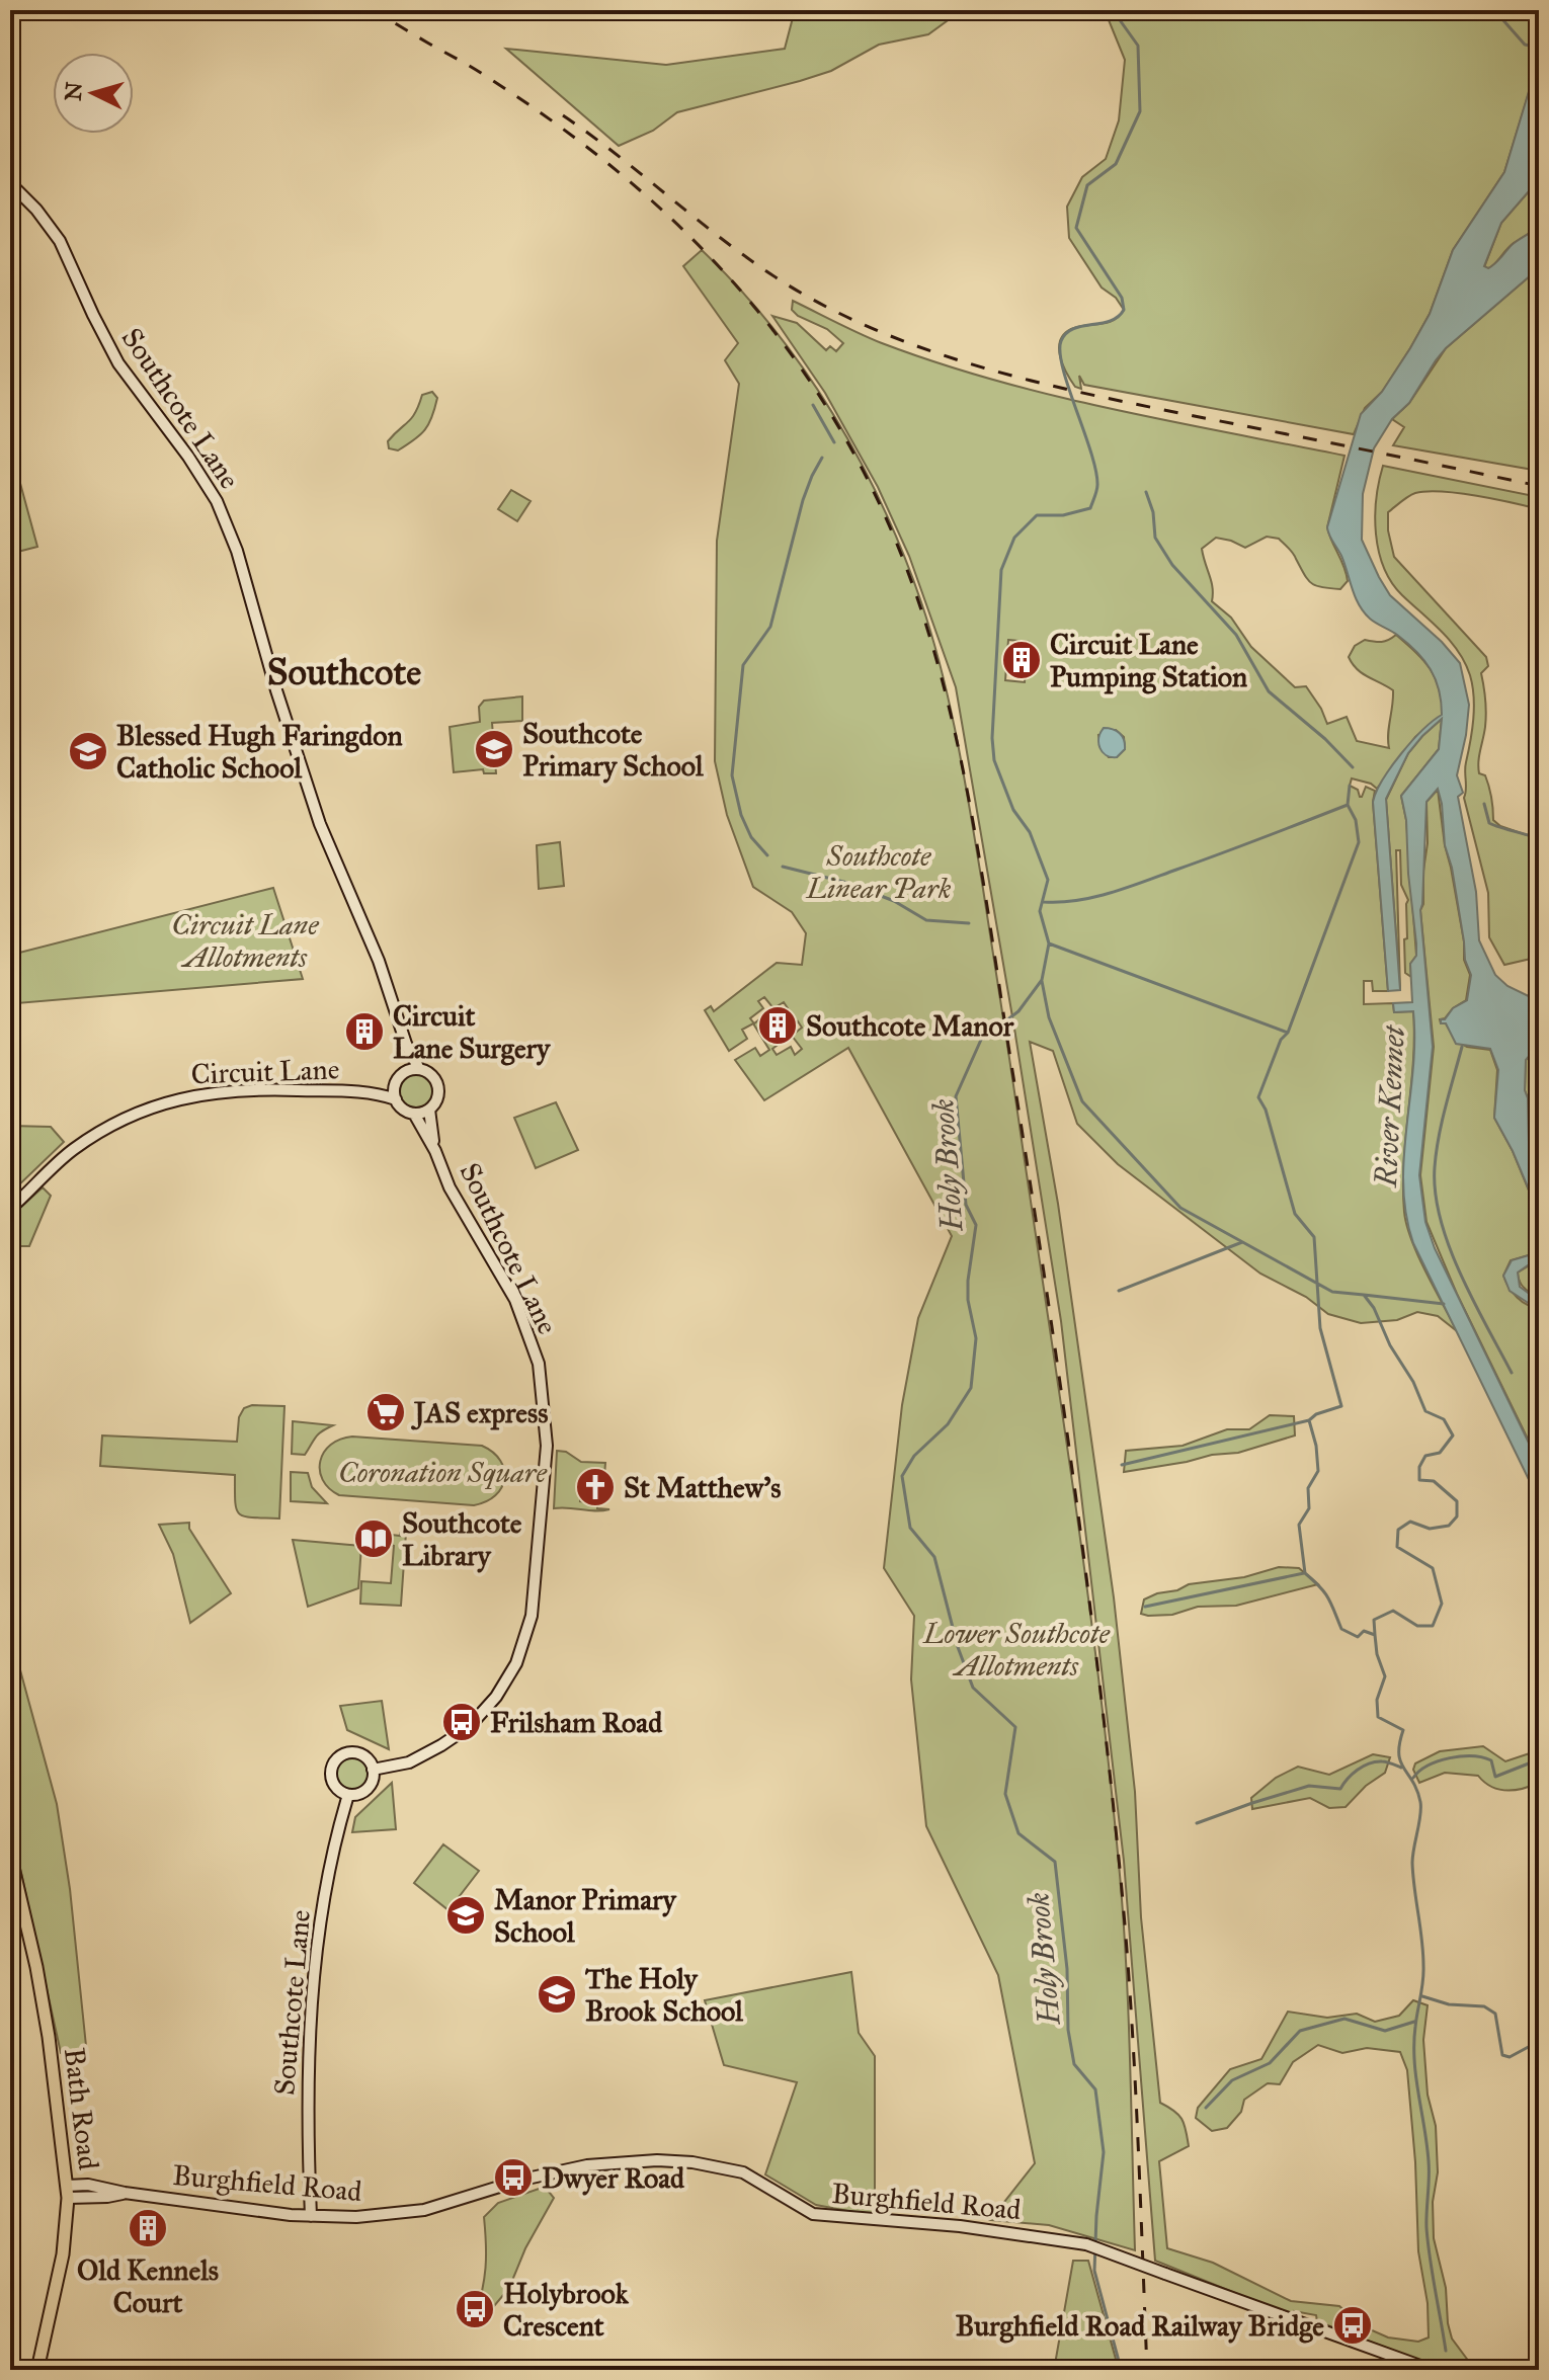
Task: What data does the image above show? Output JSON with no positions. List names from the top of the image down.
{
  "streets": {
    "main road": ["Bath Road"],
    "street": ["Southcote Lane", "Circuit Lane", "Burghfield Road"]
  },
  "crossings": [
    ["Southcote Lane", "Circuit Lane"],
    ["Southcote Lane", "Burghfield Road"],
    ["Bath Road", "Burghfield Road"]
  ],
  "districts": ["Southcote"],
  "water": ["River Kennet", "Holy Brook"],
  "parks": [
    "Southcote Linear Park",
    "Circuit Lane Allotments",
    "Coronation Square",
    "Lower Southcote Allotments"
  ],
  "places": {
    "building": [
      "Circuit Lane Pumping Station",
      "Southcote Manor",
      "Circuit Lane Surgery",
      "Old Kennels Court"
    ],
    "school or university": [
      "Southcote Primary School",
      "Blessed Hugh Faringdon Catholic School",
      "Manor Primary School",
      "The Holy Brook School"
    ],
    "supermarket": ["JAS express"],
    "church": ["St Matthew's"],
    "library": ["Southcote Library"],
    "bus stop": [
      "Frilsham Road",
      "Dwyer Road",
      "Holybrook Crescent",
      "Burghfield Road Railway Bridge"
    ]
  },
  "north": "left"
}
